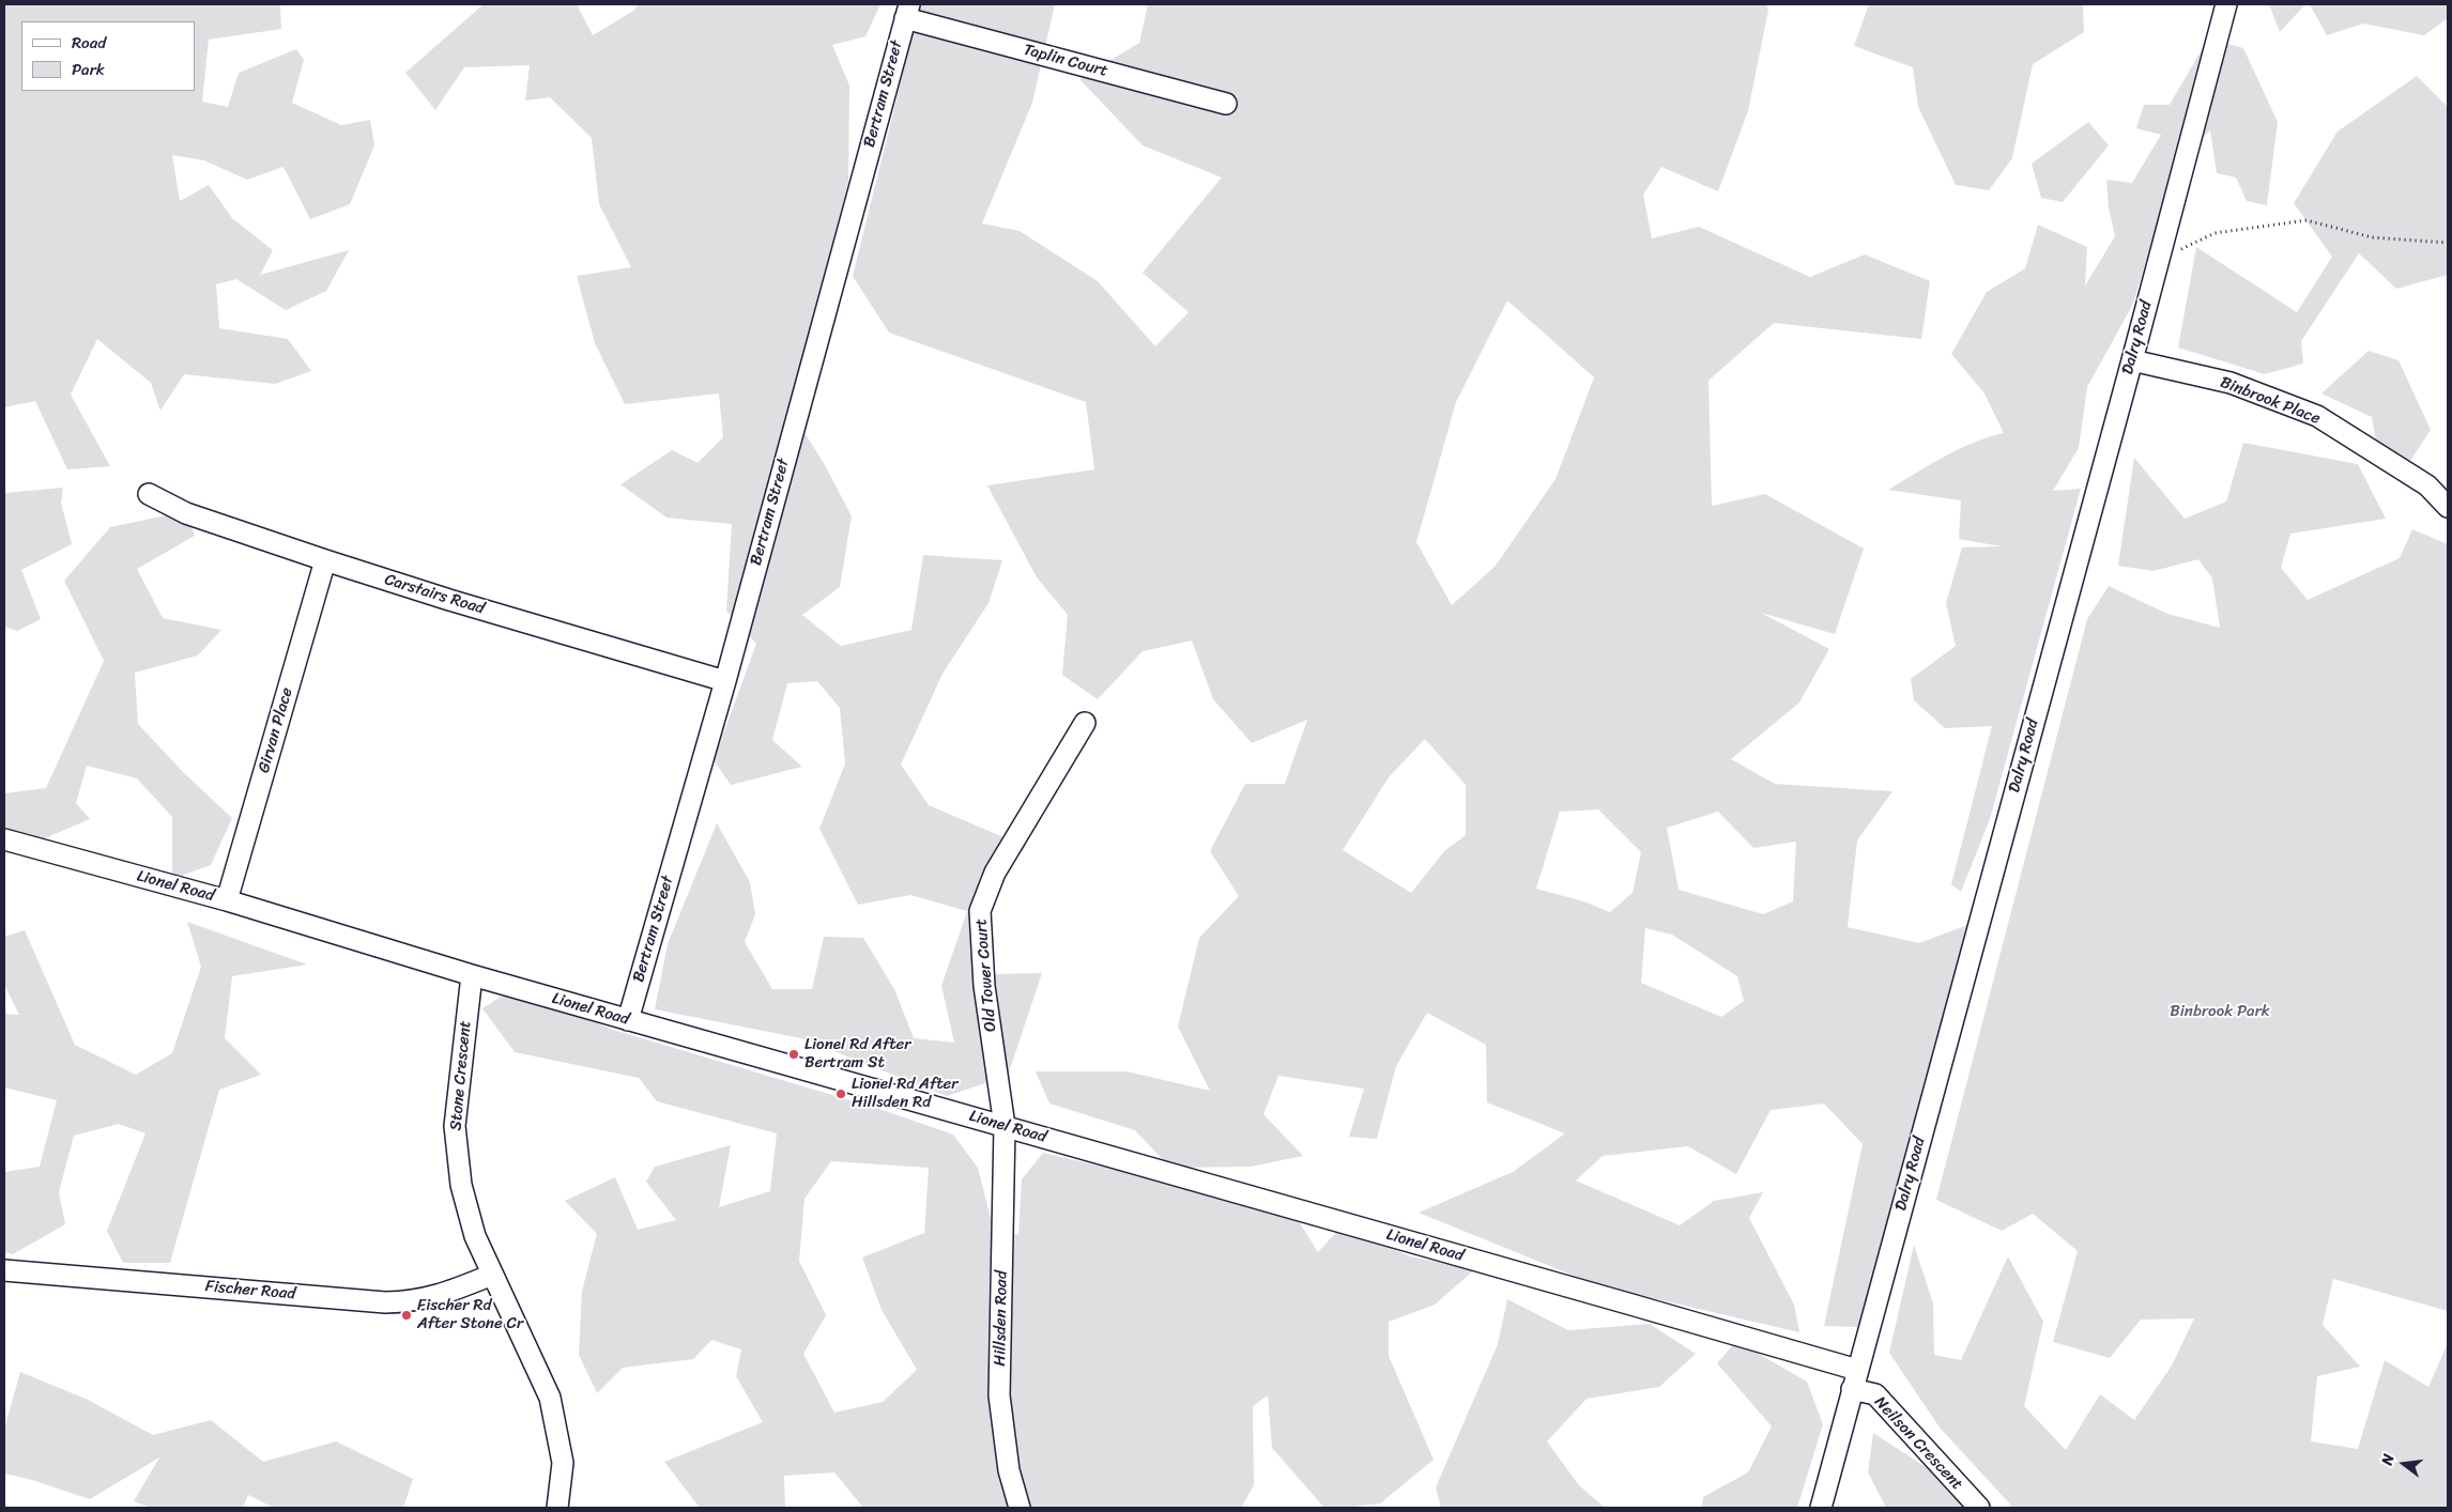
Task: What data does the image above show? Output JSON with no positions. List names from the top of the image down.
{
  "streets": {
    "street": [
      "Taplin Court",
      "Bertram Street",
      "Dalry Road",
      "Binbrook Place",
      "Carstairs Road",
      "Girvan Place",
      "Lionel Road",
      "Old Tower Court",
      "Stone Crescent",
      "Fischer Road",
      "Hillsden Road",
      "Neilson Crescent"
    ]
  },
  "crossings": [
    ["Taplin Court", "Bertram Street"],
    ["Bertram Street", "Carstairs Road"],
    ["Bertram Street", "Lionel Road"],
    ["Dalry Road", "Binbrook Place"],
    ["Dalry Road", "Lionel Road"],
    ["Dalry Road", "Neilson Crescent"],
    ["Carstairs Road", "Girvan Place"],
    ["Girvan Place", "Lionel Road"],
    ["Lionel Road", "Old Tower Court"],
    ["Lionel Road", "Stone Crescent"],
    ["Lionel Road", "Hillsden Road"],
    ["Lionel Road", "Neilson Crescent"],
    ["Old Tower Court", "Hillsden Road"],
    ["Stone Crescent", "Fischer Road"]
  ],
  "parks": ["Binbrook Park"],
  "places": ["Lionel Rd After Bertram St", "Lionel Rd After Hillsden Rd", "Fischer Rd After Stone Cr"],
  "legend": ["Road", "Park"],
  "north": "left"
}
